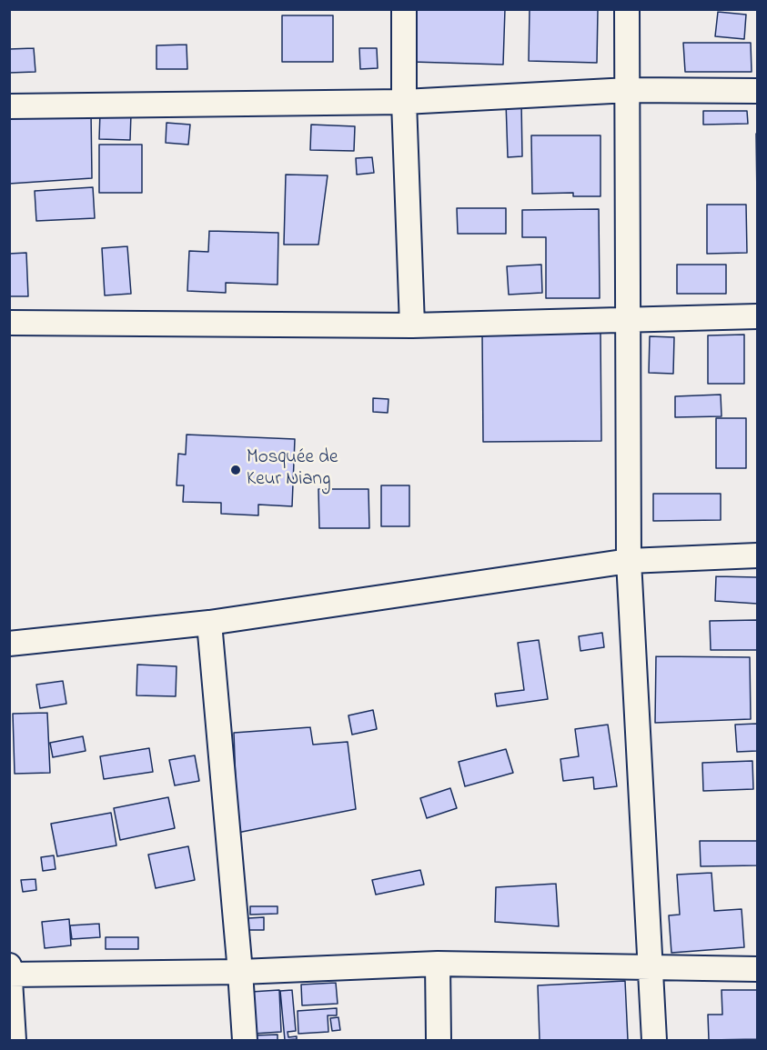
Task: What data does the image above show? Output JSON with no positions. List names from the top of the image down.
{
  "places": ["Mosquée de Keur Niang"]
}
